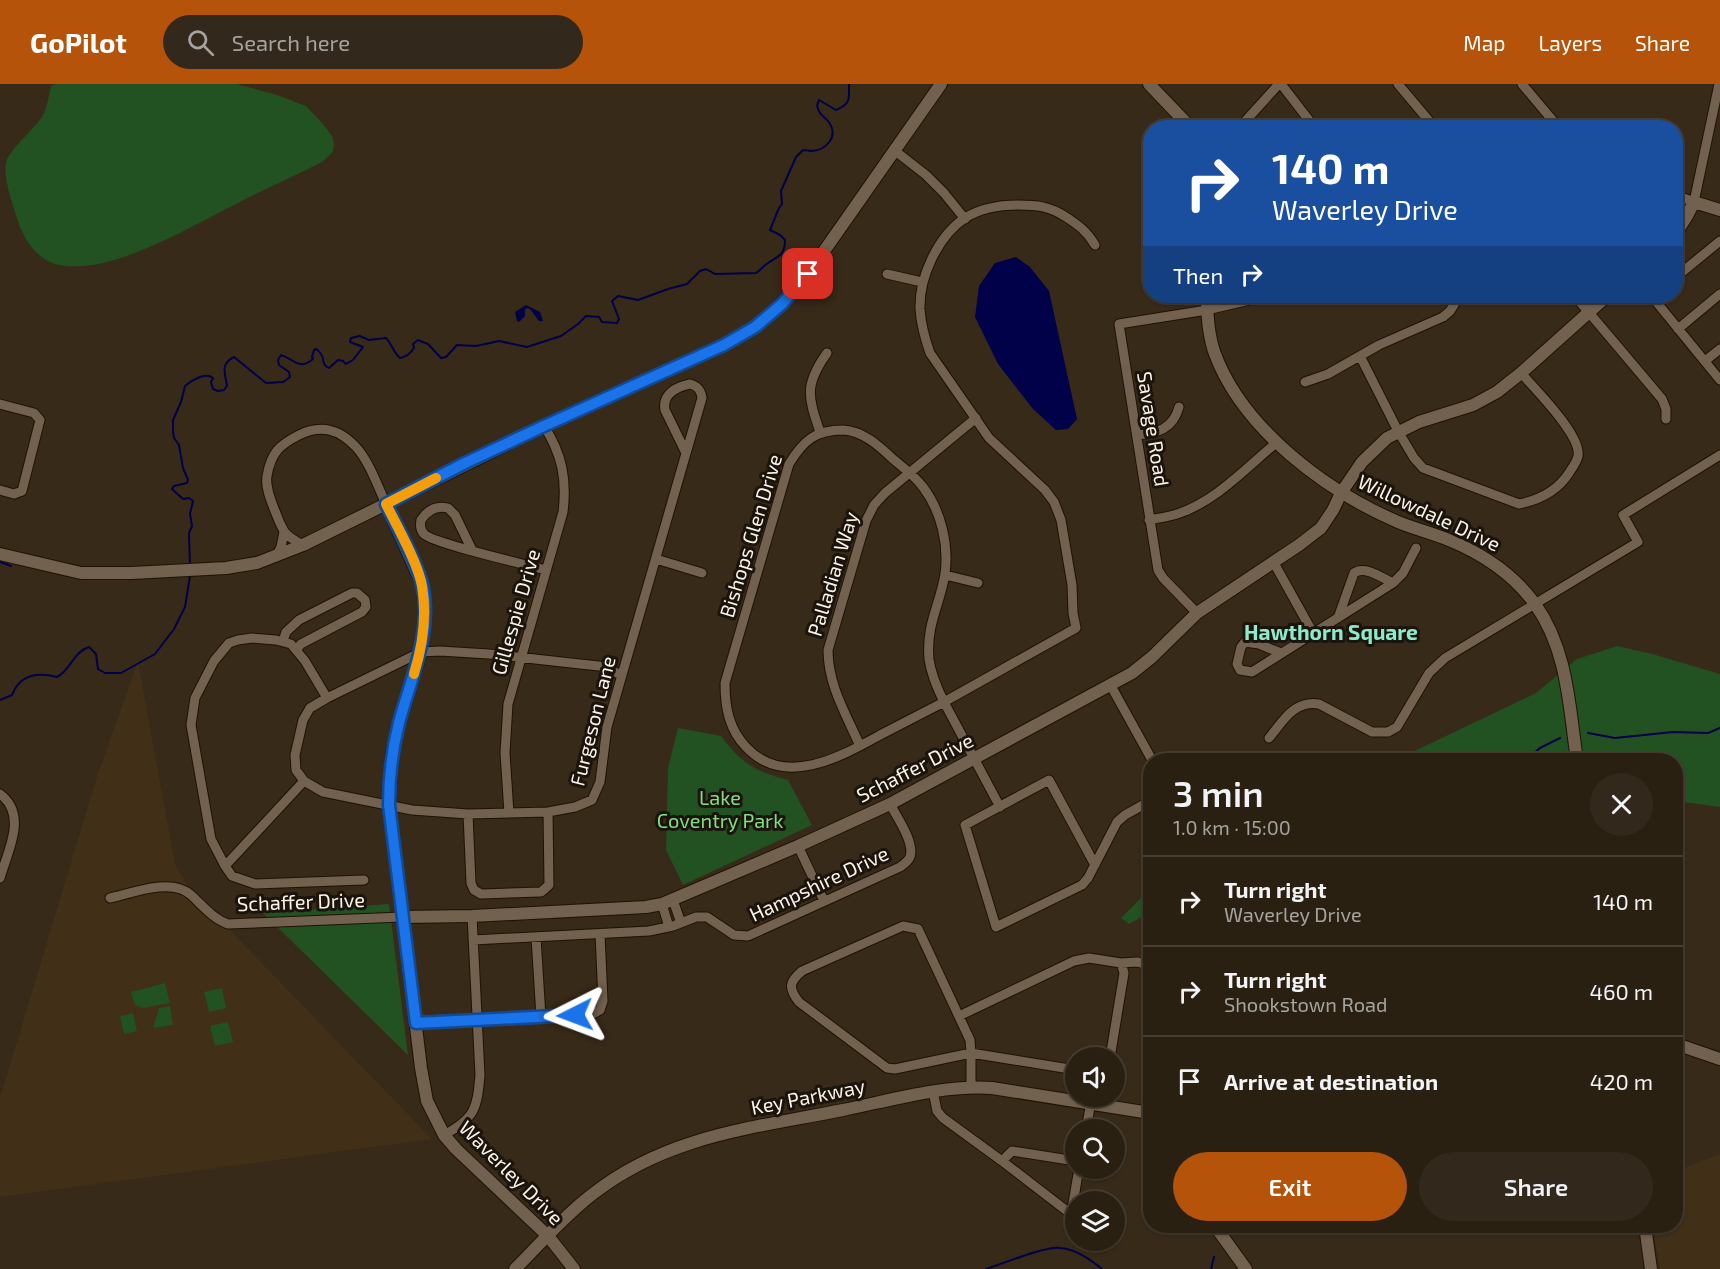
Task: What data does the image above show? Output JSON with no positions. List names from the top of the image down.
{
  "streets": {
    "street": [
      "Savage Road",
      "Willowdale Drive",
      "Bishops Glen Drive",
      "Palladian Way",
      "Gillespie Drive",
      "Furgeson Lane",
      "Schaffer Drive",
      "Hampshire Drive",
      "Key Parkway",
      "Waverley Drive"
    ]
  },
  "crossings": [
    ["Savage Road", "Willowdale Drive"],
    ["Savage Road", "Schaffer Drive"],
    ["Willowdale Drive", "Schaffer Drive"],
    ["Bishops Glen Drive", "Palladian Way"],
    ["Gillespie Drive", "Furgeson Lane"],
    ["Furgeson Lane", "Waverley Drive"],
    ["Schaffer Drive", "Hampshire Drive"],
    ["Schaffer Drive", "Waverley Drive"],
    ["Key Parkway", "Waverley Drive"]
  ],
  "districts": ["Hawthorn Square"],
  "parks": ["Lake Coventry Park"],
  "page": {
    "header": "GoPilot",
    "search": "Search here",
    "nav": ["Map", "Layers", "Share"],
    "turn": ["140 m", "Waverley Drive"],
    "then": "Then",
    "heading": ["3 min", "1.0 km · 15:00"],
    "list": [
      {
        "name": "Turn right",
        "note": "Waverley Drive",
        "value": "140 m"
      },
      {
        "name": "Turn right",
        "note": "Shookstown Road",
        "value": "460 m"
      },
      {
        "name": "Arrive at destination",
        "value": "420 m"
      }
    ],
    "buttons": ["Exit", "Share"]
  }
}
